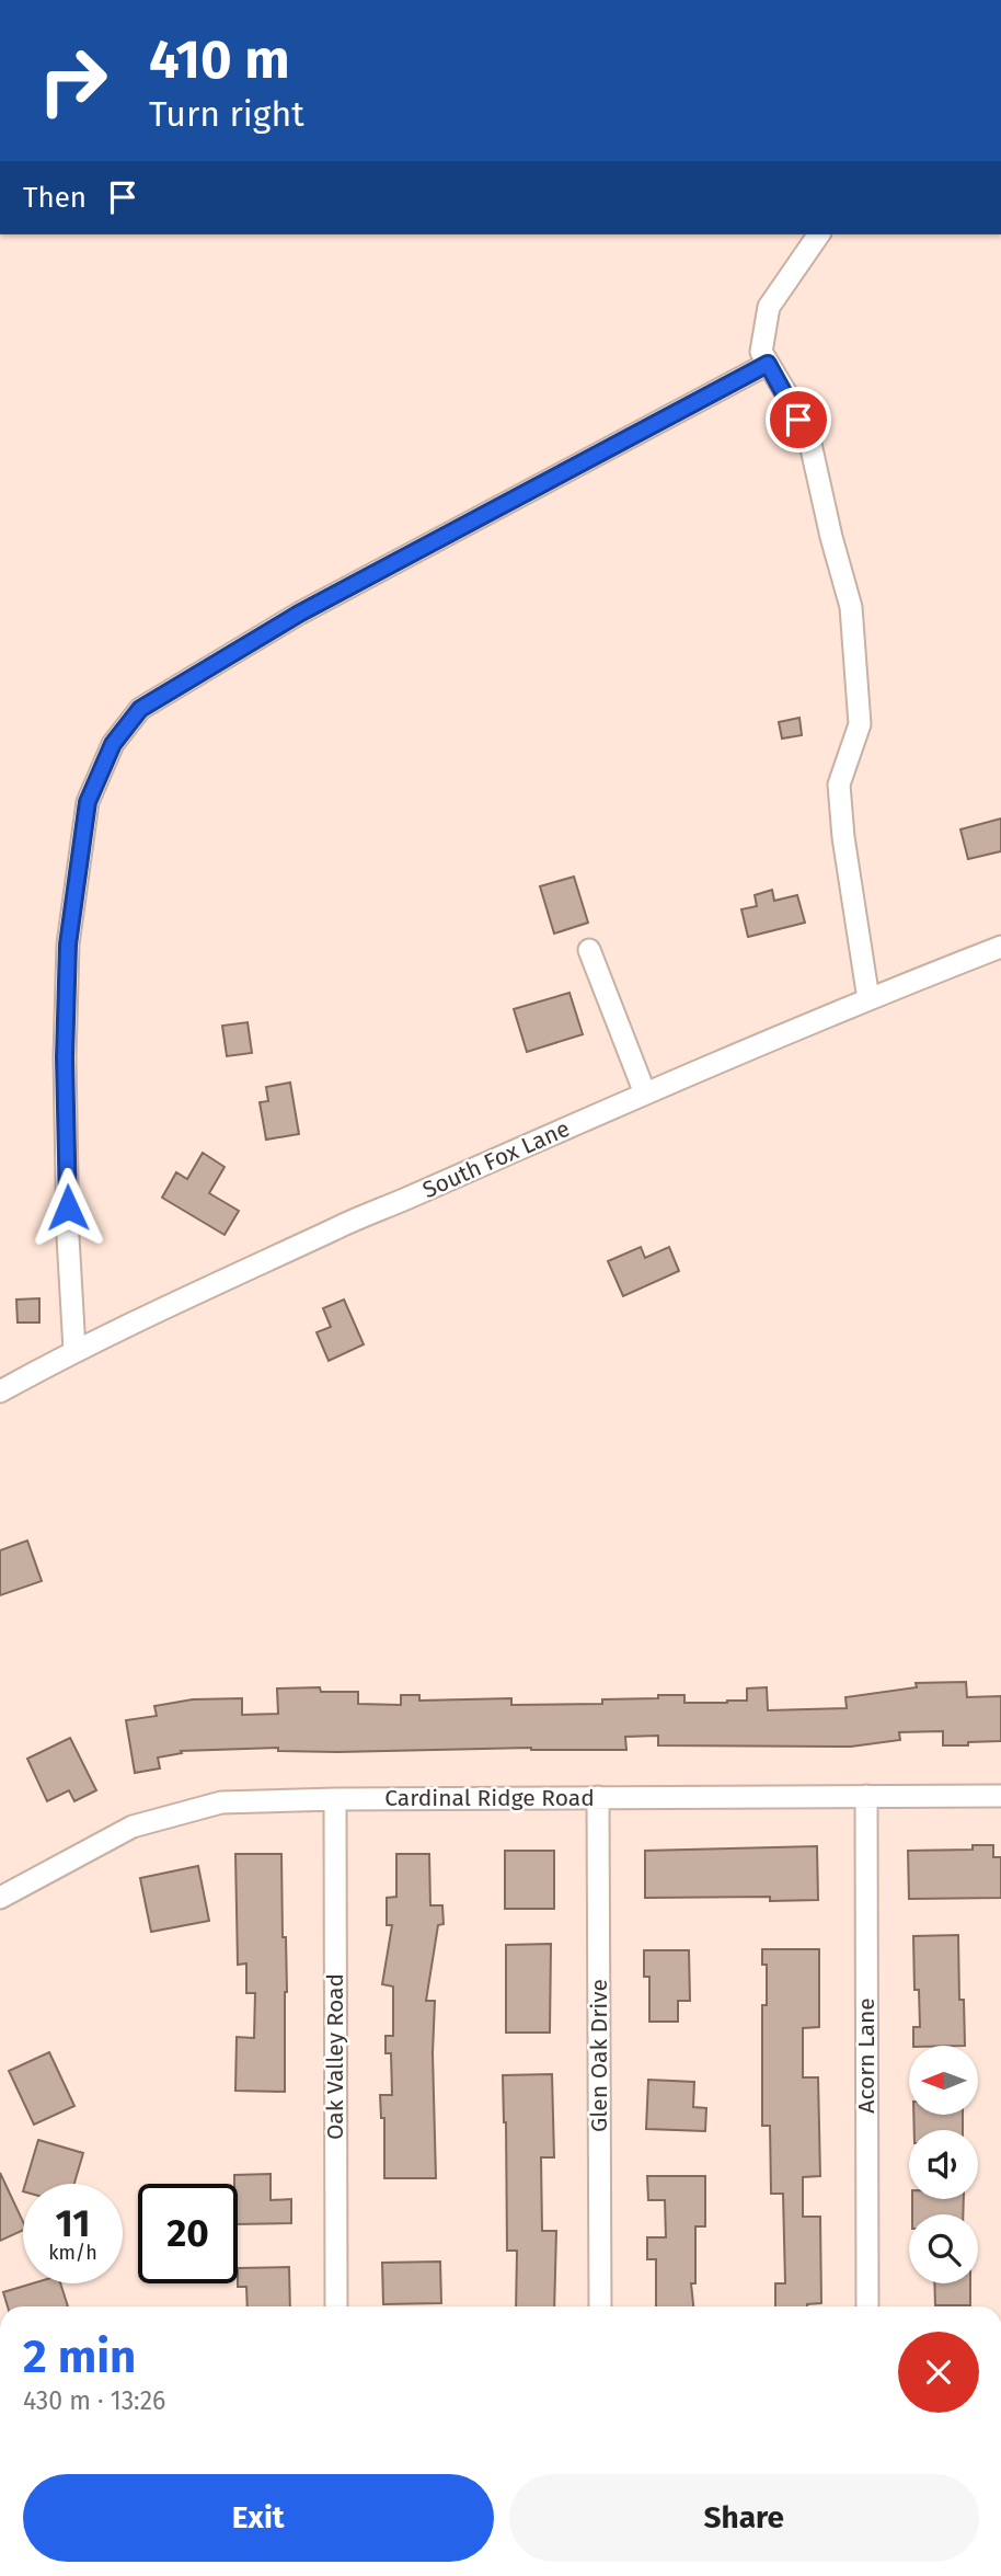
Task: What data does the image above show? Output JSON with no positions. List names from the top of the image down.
{
  "streets": {
    "street": [
      "South Fox Lane",
      "Cardinal Ridge Road",
      "Glen Oak Drive",
      "Acorn Lane",
      "Oak Valley Road"
    ]
  },
  "crossings": [
    ["Cardinal Ridge Road", "Glen Oak Drive"],
    ["Cardinal Ridge Road", "Acorn Lane"],
    ["Cardinal Ridge Road", "Oak Valley Road"]
  ],
  "north": "left",
  "page": {
    "turn": ["410 m", "Turn right"],
    "then": "Then",
    "speed": "11 km/h",
    "limit": "20",
    "heading": ["2 min", "430 m · 13:26"],
    "buttons": ["Exit", "Share"]
  }
}
